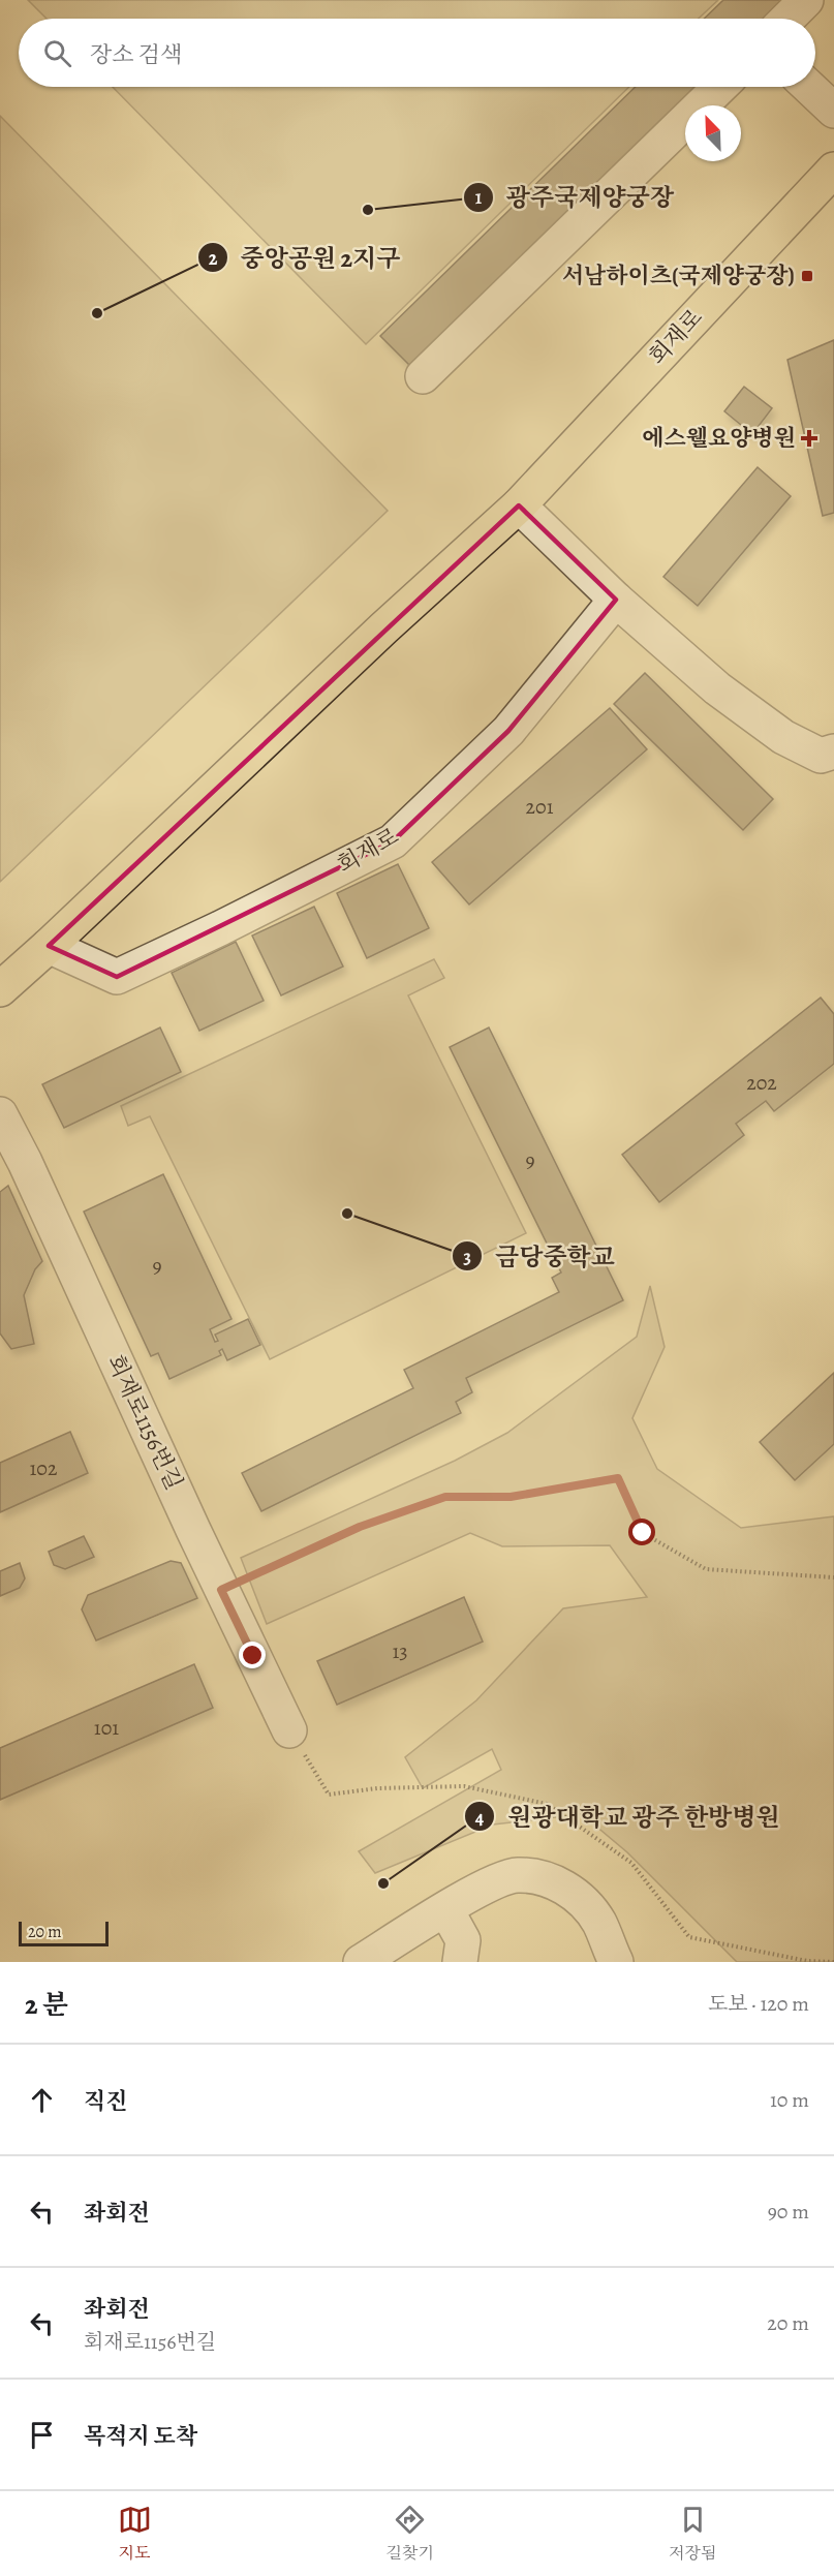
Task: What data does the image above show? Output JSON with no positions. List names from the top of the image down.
{
  "streets": {
    "main road": ["회재로"],
    "street": ["회재로1156번길"]
  },
  "places": {
    "other": [
      "광주국제양궁장",
      "중앙공원 2지구",
      "금당중학교",
      "원광대학교 광주 한방병원"
    ],
    "transit": ["서남하이츠(국제양궁장)"],
    "health": ["에스웰요양병원"]
  },
  "house_numbers": [
    "201",
    "202",
    "9",
    "9",
    "102",
    "13",
    "101"
  ],
  "scale_bar": "20 m",
  "north": "top left",
  "page": {
    "search": "장소 검색",
    "scale": "20 m",
    "heading": ["2 분", "도보 · 120 m"],
    "list": [
      ["직진", "10 m"],
      ["좌회전", "90 m"],
      ["좌회전", "회재로1156번길", "20 m"],
      "목적지 도착"
    ],
    "nav": ["지도", "길찾기", "저장됨"]
  }
}
